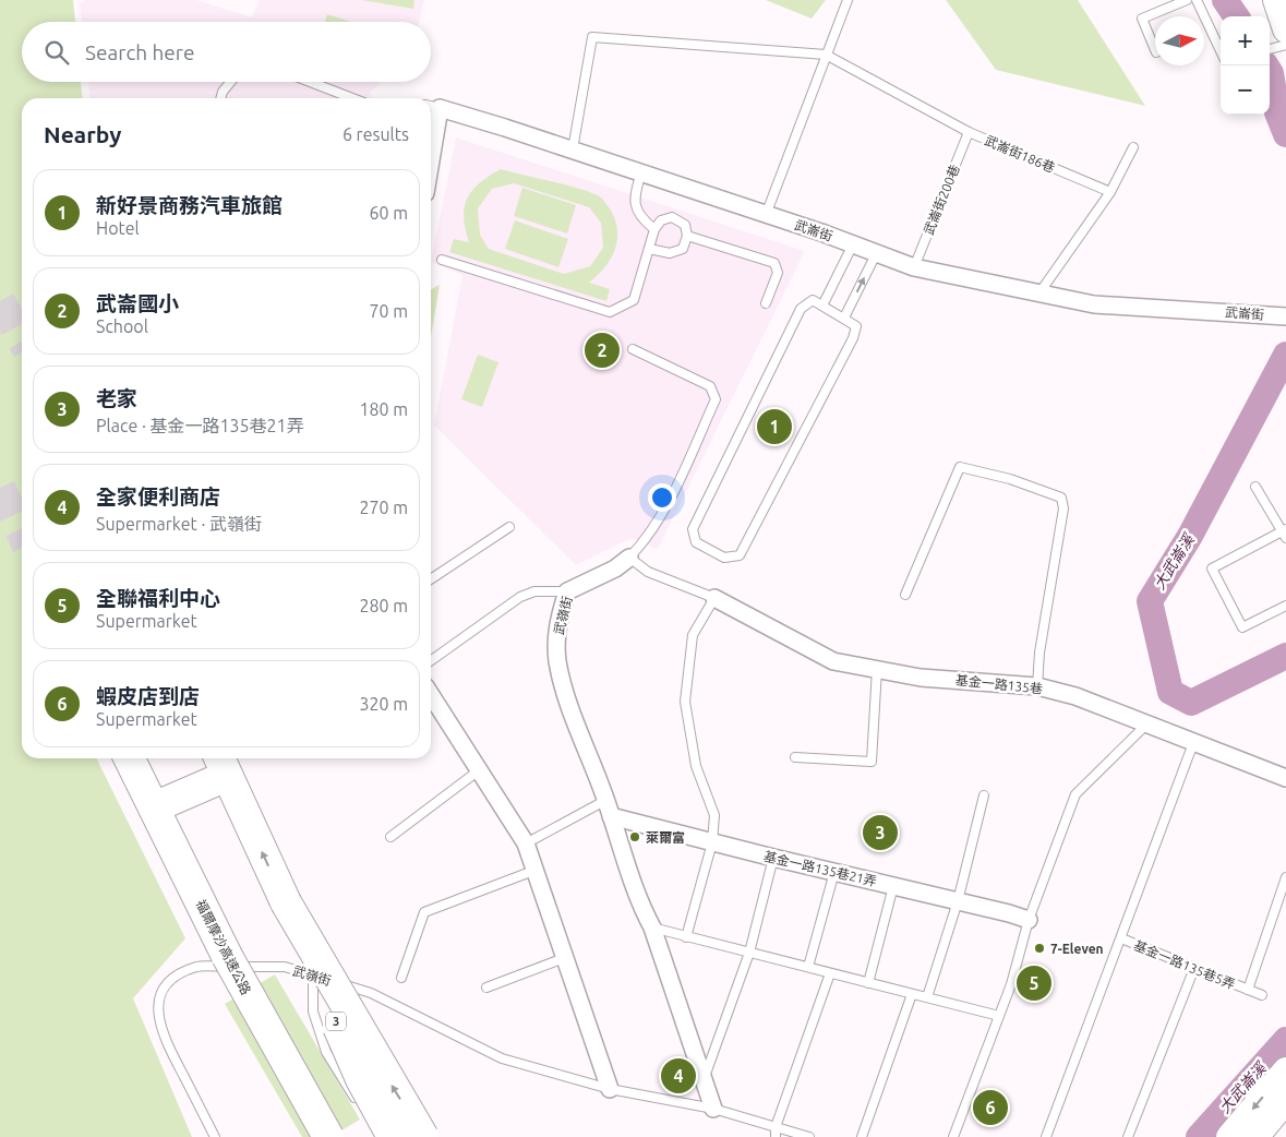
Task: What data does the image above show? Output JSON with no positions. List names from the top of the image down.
{
  "streets": {
    "highway": ["福爾摩沙高速公路", "3"],
    "street": [
      "武崙街",
      "武嶺街",
      "基金一路135巷",
      "基金一路135巷21弄"
    ],
    "lane": ["武崙街186巷", "武崙街200巷", "基金一路135巷5弄"]
  },
  "crossings": [
    ["武崙街186巷", "武崙街200巷"],
    ["武崙街200巷", "武崙街"],
    ["武嶺街", "基金一路135巷21弄"]
  ],
  "water": ["大武崙溪"],
  "places": ["萊爾富", "7-Eleven"],
  "north": "right",
  "page": {
    "map_buttons": ["+", "−"],
    "search": "Search here",
    "heading": ["Nearby", "6 results"],
    "list": [
      {
        "mark": "1",
        "name": "新好景商務汽車旅館",
        "note": "Hotel",
        "value": "60 m"
      },
      {
        "mark": "2",
        "name": "武崙國小",
        "note": "School",
        "value": "70 m"
      },
      {
        "mark": "3",
        "name": "老家",
        "note": "Place · 基金一路135巷21弄",
        "value": "180 m"
      },
      {
        "mark": "4",
        "name": "全家便利商店",
        "note": "Supermarket · 武嶺街",
        "value": "270 m"
      },
      {
        "mark": "5",
        "name": "全聯福利中心",
        "note": "Supermarket",
        "value": "280 m"
      },
      {
        "mark": "6",
        "name": "蝦皮店到店",
        "note": "Supermarket",
        "value": "320 m"
      }
    ],
    "pins": [
      "2",
      "1",
      "3",
      "5",
      "4",
      "6"
    ]
  }
}
